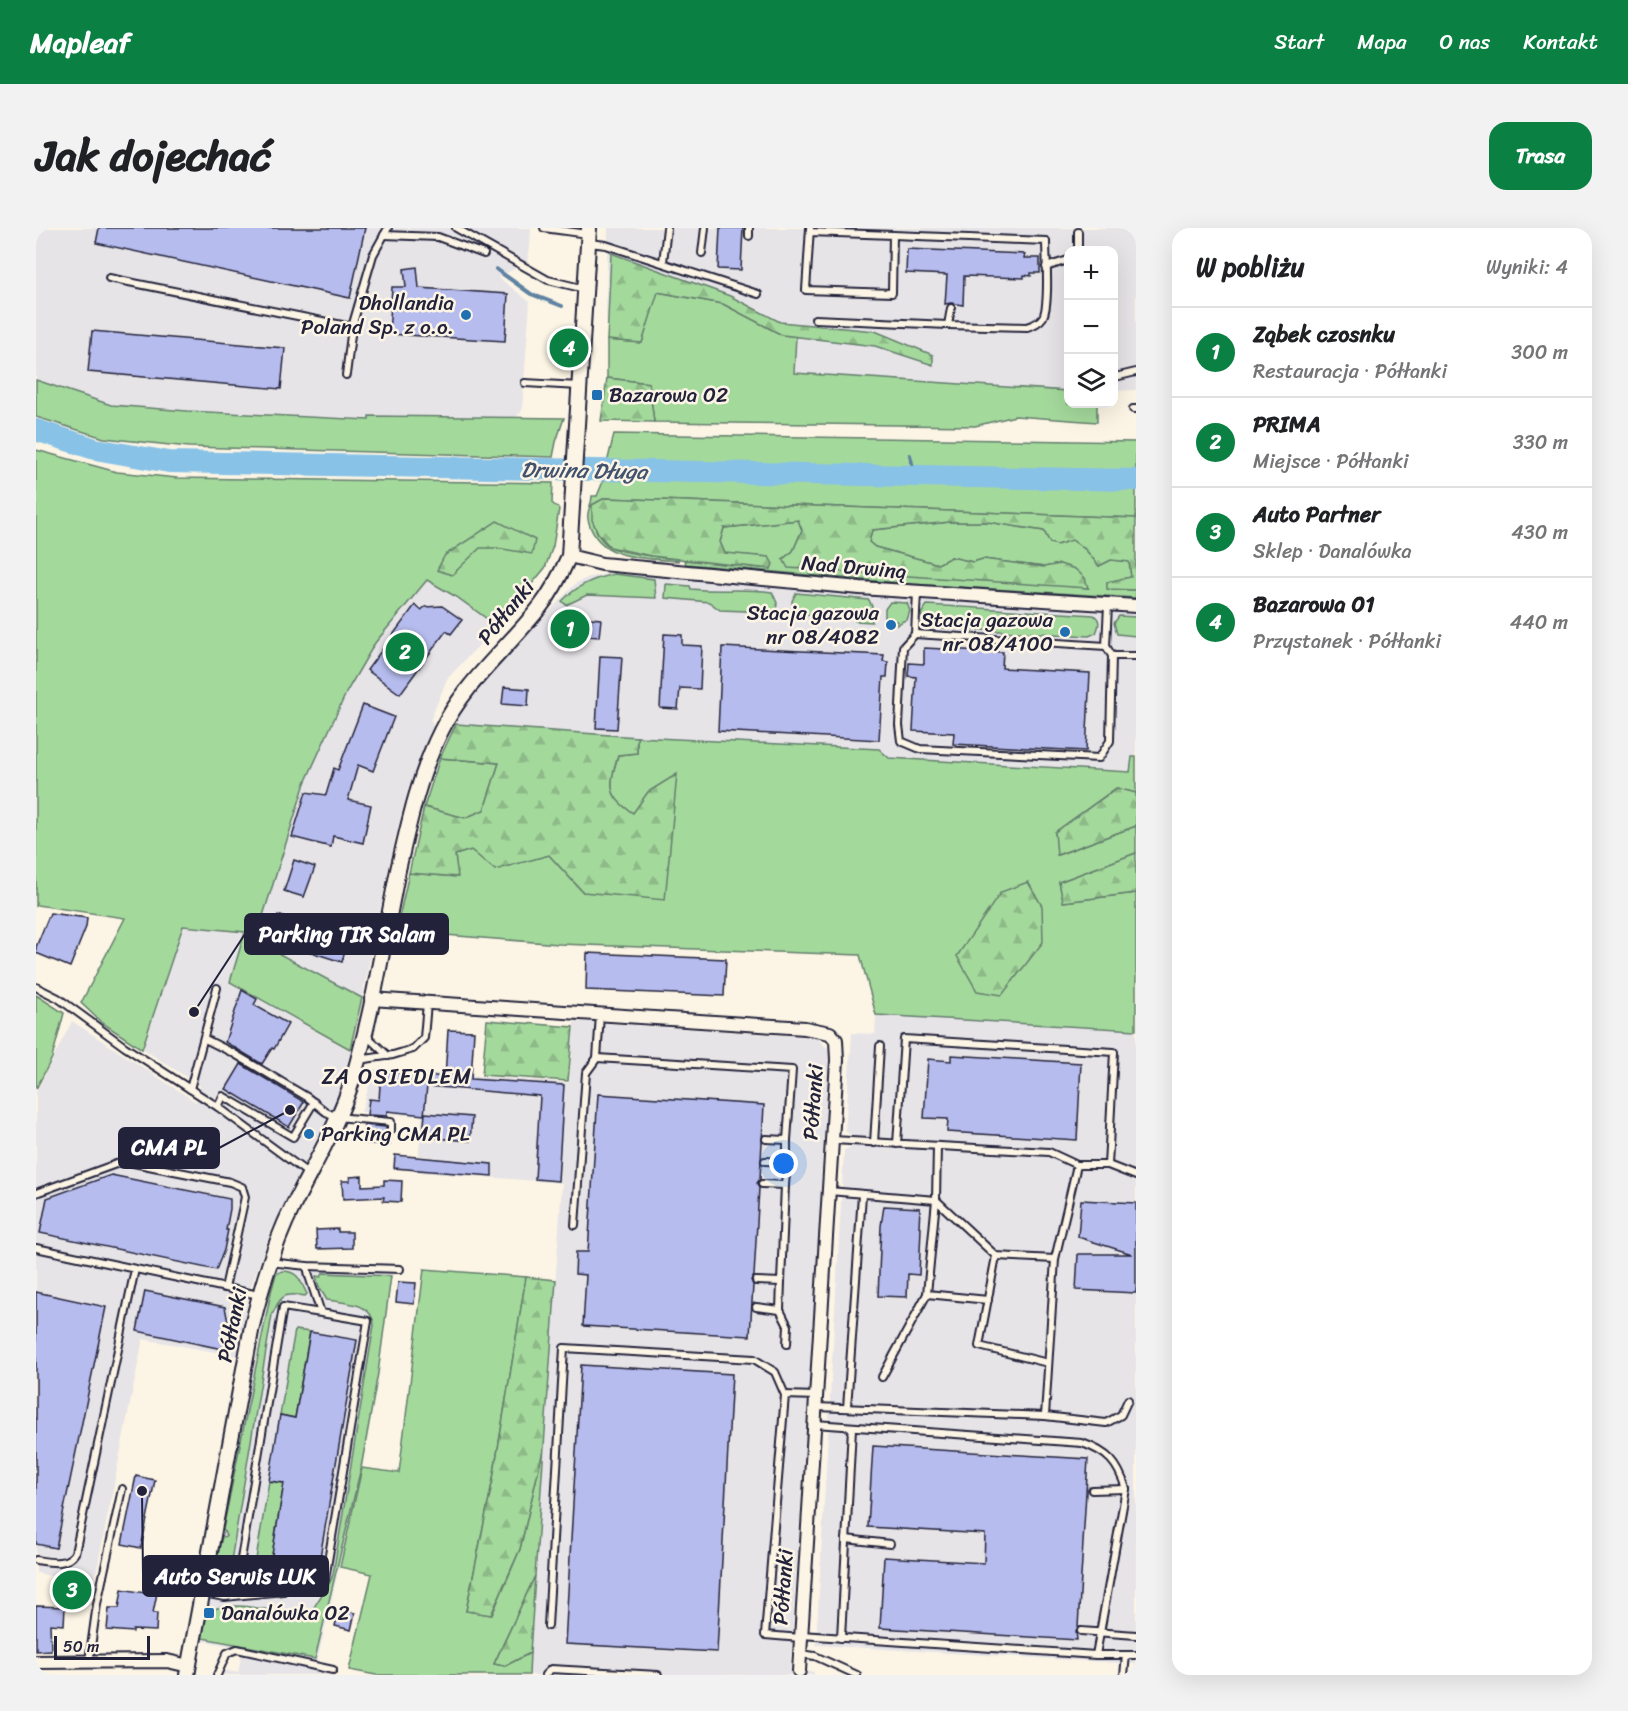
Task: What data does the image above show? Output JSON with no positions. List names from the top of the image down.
{
  "streets": {
    "street": ["Nad Drwiną", "Półłanki"]
  },
  "crossings": [
    ["Nad Drwiną", "Półłanki"]
  ],
  "districts": ["ZA OSIEDLEM"],
  "water": ["Drwina Długa"],
  "places": {
    "other": [
      "Dhollandia Poland Sp. z o.o.",
      "Stacja gazowa nr 08/4082",
      "Stacja gazowa nr 08/4100",
      "Parking TIR Salam",
      "CMA PL",
      "Parking CMA PL",
      "Auto Serwis LUK"
    ],
    "transit": ["Bazarowa 02", "Danalówka 02"]
  },
  "scale_bar": "50 m",
  "page": {
    "header": "Mapleaf",
    "nav": [
      "Start",
      "Mapa",
      "O nas",
      "Kontakt"
    ],
    "title": "Jak dojechać",
    "buttons": "Trasa",
    "heading": ["W pobliżu", "Wyniki: 4"],
    "map_buttons": ["+", "−"],
    "list": [
      {
        "mark": "1",
        "name": "Ząbek czosnku",
        "note": "Restauracja · Półłanki",
        "value": "300 m"
      },
      {
        "mark": "2",
        "name": "PRIMA",
        "note": "Miejsce · Półłanki",
        "value": "330 m"
      },
      {
        "mark": "3",
        "name": "Auto Partner",
        "note": "Sklep · Danalówka",
        "value": "430 m"
      },
      {
        "mark": "4",
        "name": "Bazarowa 01",
        "note": "Przystanek · Półłanki",
        "value": "440 m"
      }
    ],
    "pins": [
      "4",
      "1",
      "2",
      "3"
    ],
    "scale": "50 m"
  }
}
